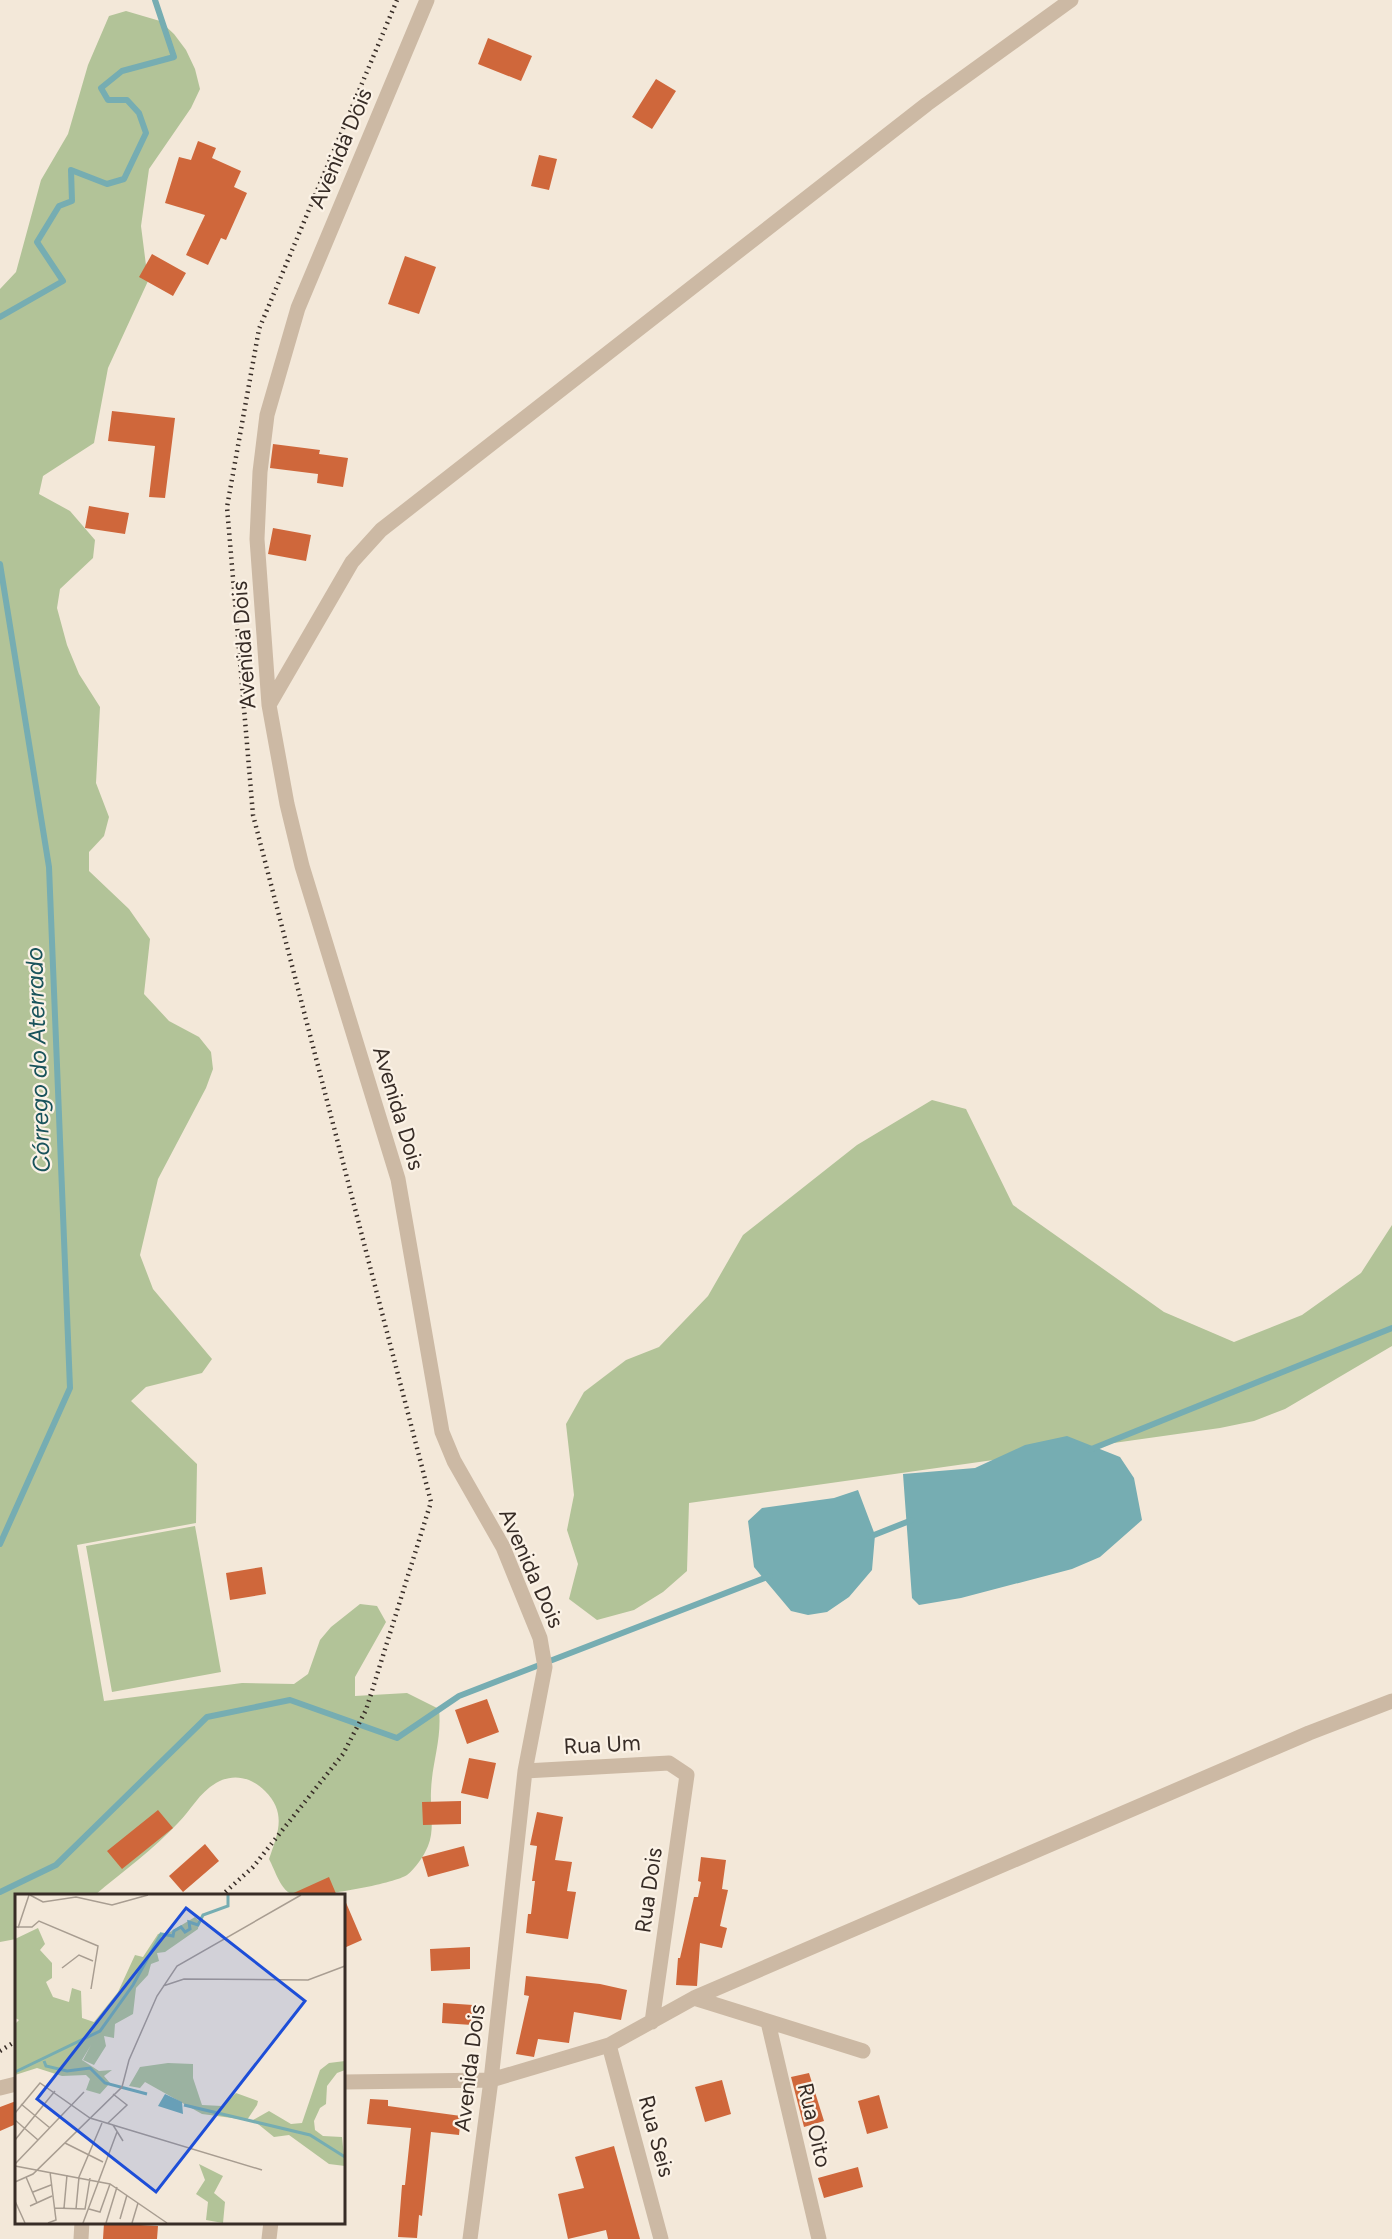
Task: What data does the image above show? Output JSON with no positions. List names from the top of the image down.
{
  "streets": {
    "street": [
      "Avenida Dois",
      "Rua Um",
      "Rua Dois",
      "Rua Oito",
      "Rua Seis"
    ]
  },
  "crossings": [
    ["Avenida Dois", "Rua Um"],
    ["Rua Um", "Rua Dois"]
  ],
  "water": ["Córrego do Aterrado"]
}
